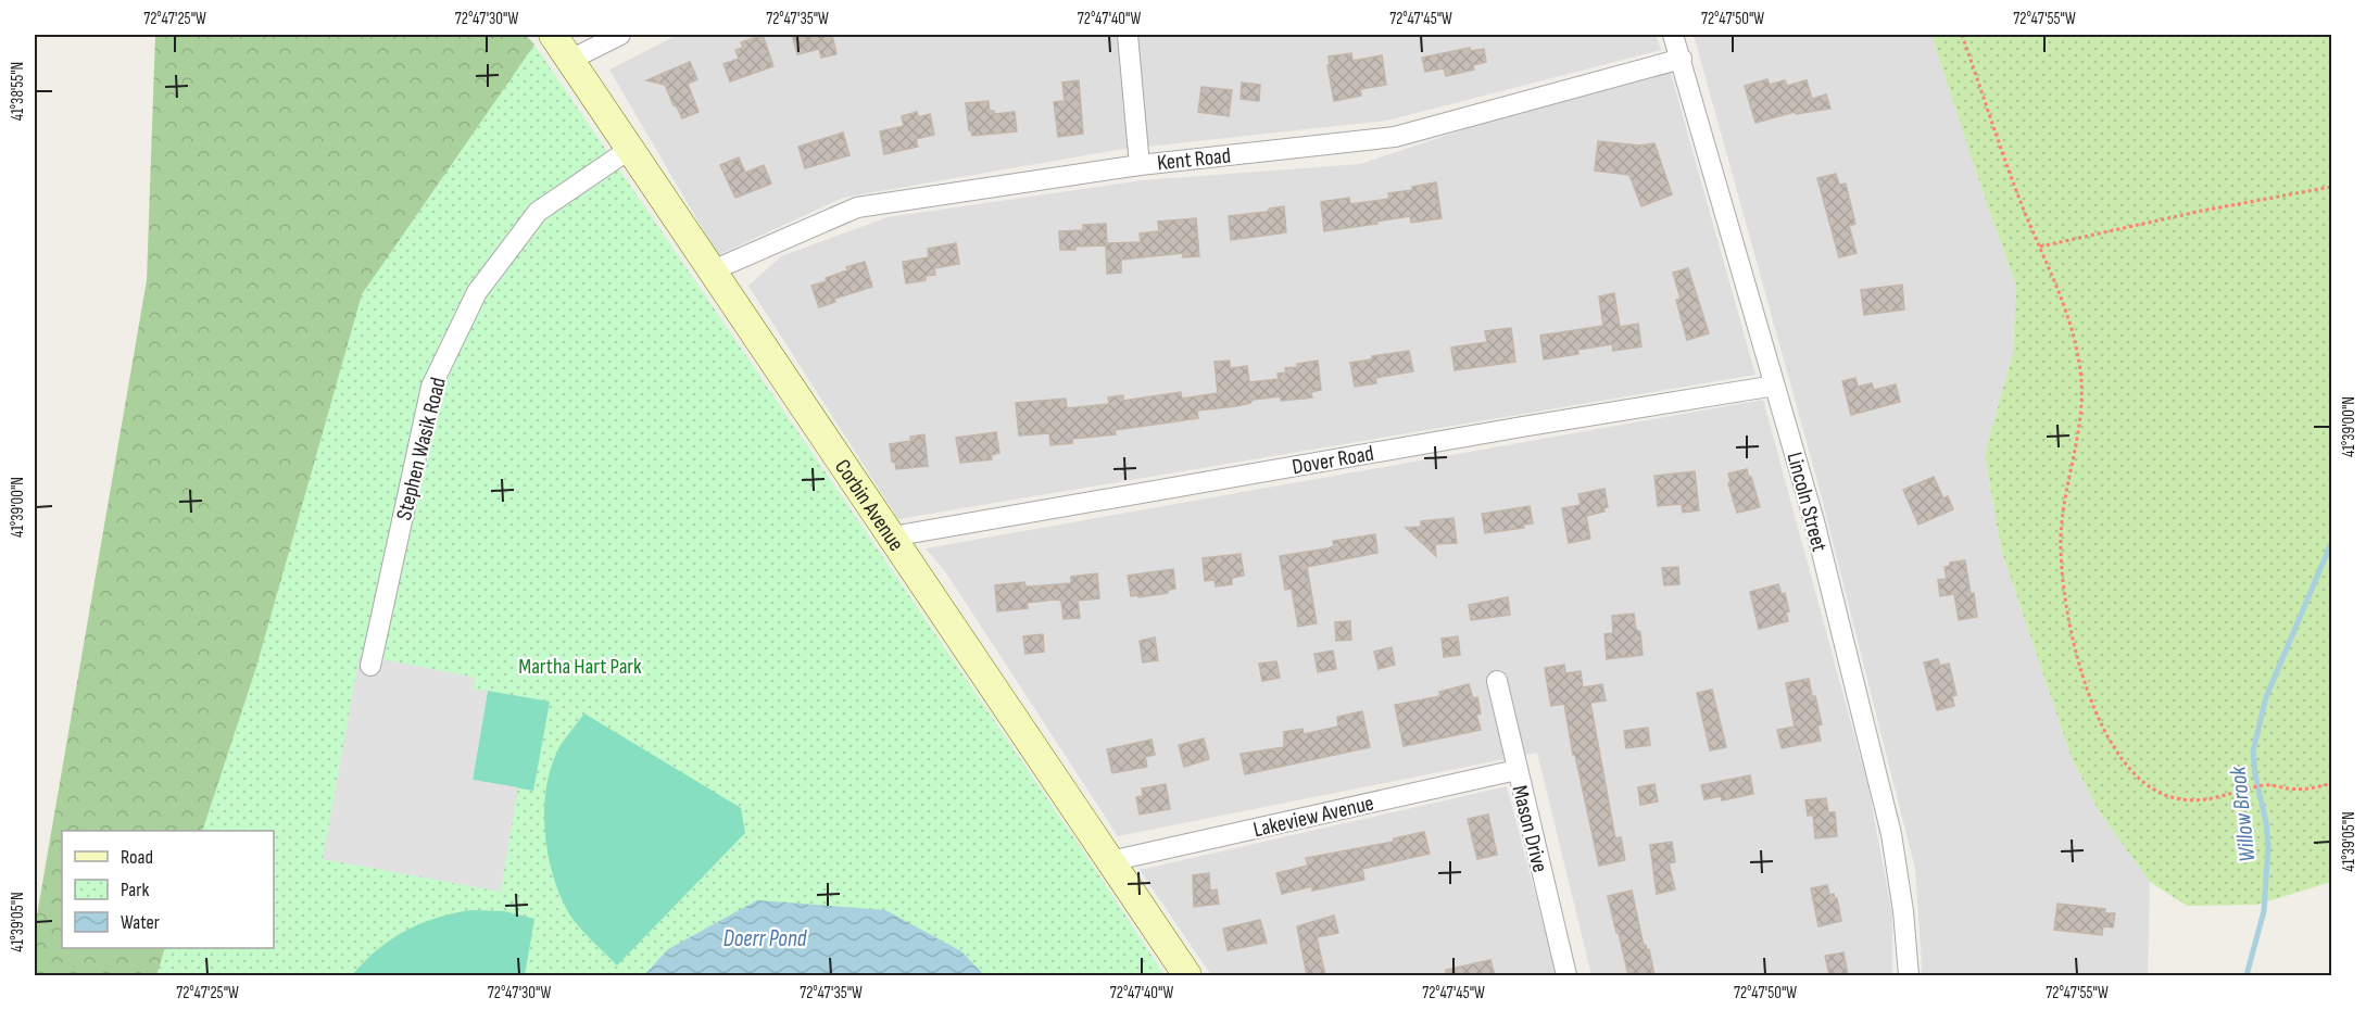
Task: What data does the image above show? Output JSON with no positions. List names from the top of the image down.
{
  "streets": {
    "main road": ["Corbin Avenue"],
    "street": [
      "Kent Road",
      "Stephen Wasik Road",
      "Dover Road",
      "Lincoln Street",
      "Lakeview Avenue",
      "Mason Drive"
    ]
  },
  "crossings": [
    ["Kent Road", "Lincoln Street"],
    ["Kent Road", "Corbin Avenue"],
    ["Stephen Wasik Road", "Corbin Avenue"],
    ["Dover Road", "Lincoln Street"],
    ["Dover Road", "Corbin Avenue"],
    ["Corbin Avenue", "Lakeview Avenue"],
    ["Lakeview Avenue", "Mason Drive"]
  ],
  "water": ["Willow Brook", "Doerr Pond"],
  "parks": ["Martha Hart Park"],
  "legend": ["Road", "Park", "Water"],
  "coordinates": [
    "72°47'25\"W",
    "72°47'30\"W",
    "72°47'35\"W",
    "72°47'40\"W",
    "72°47'45\"W",
    "72°47'50\"W",
    "72°47'55\"W",
    "41°38'55\"N",
    "41°39'00\"N",
    "41°39'05\"N"
  ]
}
